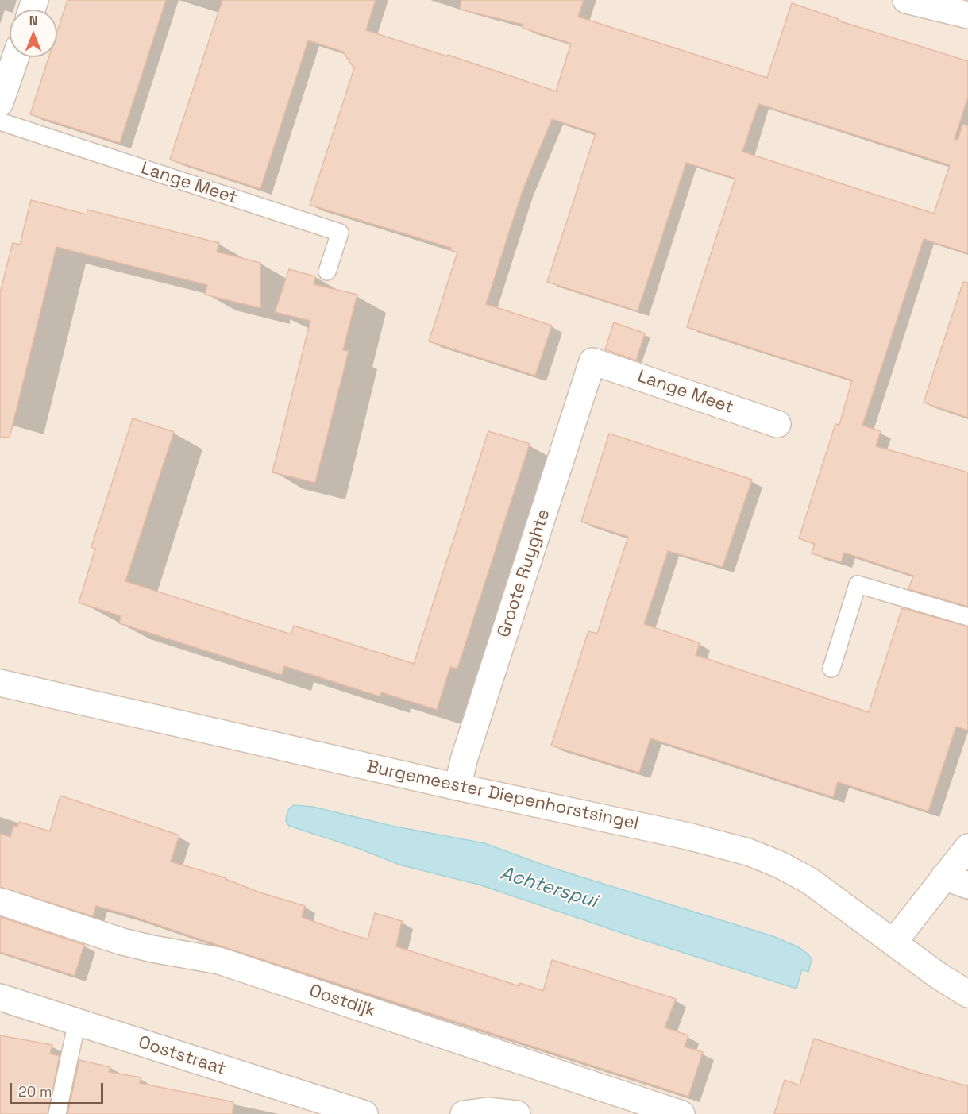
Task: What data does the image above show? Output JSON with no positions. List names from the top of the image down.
{
  "streets": {
    "street": [
      "Lange Meet",
      "Groote Ruyghte",
      "Burgemeester Diepenhorstsingel",
      "Oostdijk",
      "Ooststraat"
    ]
  },
  "crossings": [
    ["Lange Meet", "Groote Ruyghte"],
    ["Groote Ruyghte", "Burgemeester Diepenhorstsingel"]
  ],
  "water": ["Achterspui"],
  "scale_bar": "20 m",
  "north": "top"
}
